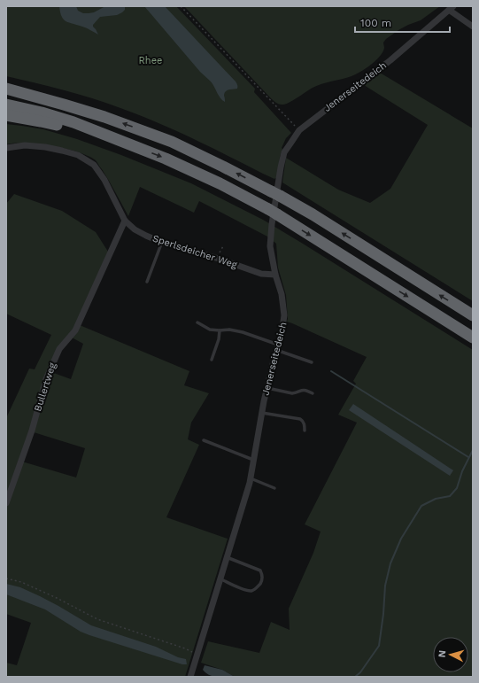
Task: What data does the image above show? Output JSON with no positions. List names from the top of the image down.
{
  "streets": {
    "street": ["Jenerseitedeich", "Sperlsdeicher Weg", "Bullertweg"]
  },
  "crossings": [
    ["Jenerseitedeich", "Sperlsdeicher Weg"],
    ["Sperlsdeicher Weg", "Bullertweg"]
  ],
  "parks": ["Rhee"],
  "scale_bar": "100 m",
  "north": "left"
}
